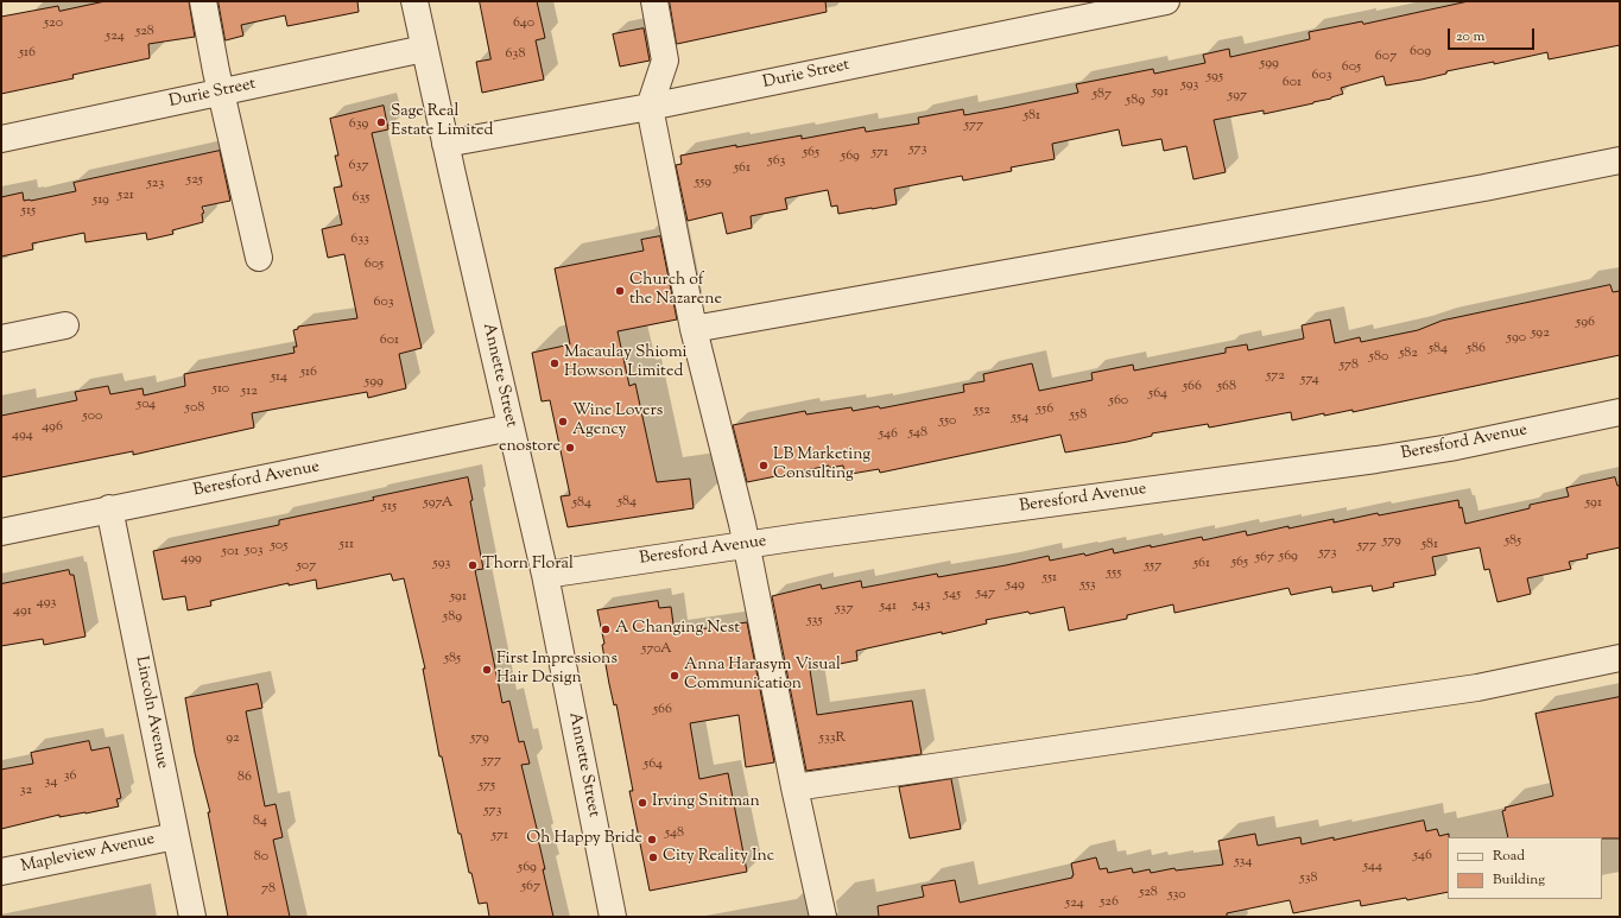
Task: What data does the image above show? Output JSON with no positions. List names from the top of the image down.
{
  "streets": {
    "street": [
      "Durie Street",
      "Annette Street",
      "Beresford Avenue",
      "Lincoln Avenue",
      "Mapleview Avenue"
    ]
  },
  "crossings": [
    ["Durie Street", "Annette Street"],
    ["Annette Street", "Beresford Avenue"],
    ["Beresford Avenue", "Lincoln Avenue"],
    ["Lincoln Avenue", "Mapleview Avenue"]
  ],
  "places": [
    "Sage Real Estate Limited",
    "Church of the Nazarene",
    "Macaulay Shiomi Howson Limited",
    "Wine Lovers Agency",
    "enostore",
    "LB Marketing Consulting",
    "Thorn Floral",
    "A Changing Nest",
    "First Impressions Hair Design",
    "Anna Harasym Visual Communication",
    "Irving Snitman",
    "Oh Happy Bride",
    "City Reality Inc"
  ],
  "house_numbers": [
    "520",
    "640",
    "528",
    "524",
    "609",
    "516",
    "638",
    "607",
    "599",
    "605",
    "603",
    "595",
    "601",
    "593",
    "591",
    "587",
    "597",
    "589",
    "581",
    "639",
    "577",
    "573",
    "565",
    "571",
    "569",
    "563",
    "637",
    "561",
    "525",
    "559",
    "523",
    "521",
    "635",
    "519",
    "515",
    "633",
    "605",
    "603",
    "596",
    "592",
    "590",
    "601",
    "584",
    "586",
    "582",
    "580",
    "578",
    "516",
    "572",
    "514",
    "574",
    "599",
    "566",
    "568",
    "510",
    "512",
    "564",
    "560",
    "504",
    "508",
    "556",
    "552",
    "558",
    "500",
    "554",
    "550",
    "496",
    "548",
    "546",
    "494",
    "584",
    "597A",
    "584",
    "591",
    "515",
    "579",
    "585",
    "511",
    "581",
    "505",
    "577",
    "503",
    "501",
    "573",
    "569",
    "567",
    "499",
    "565",
    "593",
    "561",
    "507",
    "557",
    "555",
    "551",
    "549",
    "553",
    "547",
    "545",
    "591",
    "493",
    "543",
    "541",
    "537",
    "491",
    "589",
    "535",
    "570A",
    "585",
    "566",
    "92",
    "579",
    "533R",
    "577",
    "564",
    "36",
    "86",
    "34",
    "575",
    "32",
    "573",
    "84",
    "548",
    "571",
    "546",
    "80",
    "534",
    "544",
    "569",
    "538",
    "567",
    "78",
    "528",
    "530",
    "526",
    "524"
  ],
  "legend": ["Road", "Building"],
  "scale_bar": "20 m"
}
